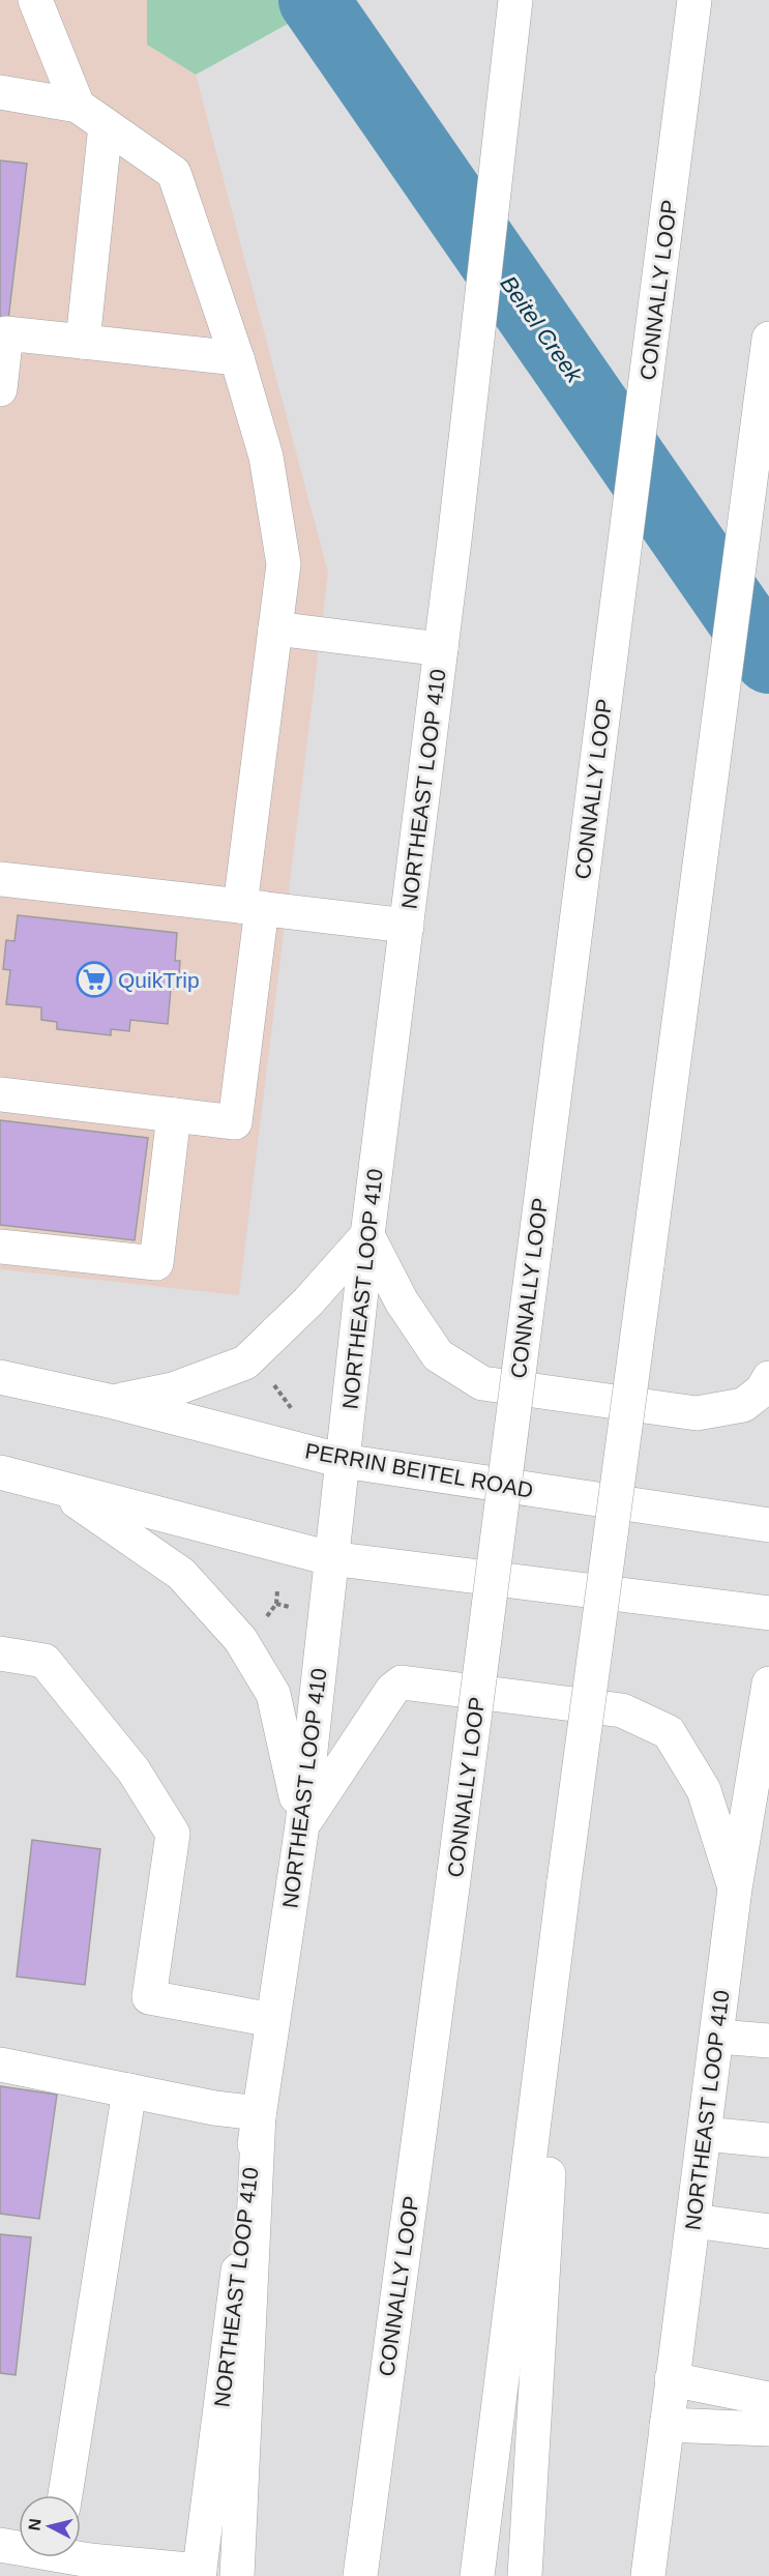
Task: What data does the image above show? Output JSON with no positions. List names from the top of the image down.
{
  "streets": {
    "main road": ["CONNALLY LOOP", "NORTHEAST LOOP 410", "PERRIN BEITEL ROAD"]
  },
  "crossings": [
    ["NORTHEAST LOOP 410", "PERRIN BEITEL ROAD"]
  ],
  "water": ["Beitel Creek"],
  "places": {
    "supermarket": ["QuikTrip"]
  },
  "north": "left"
}
